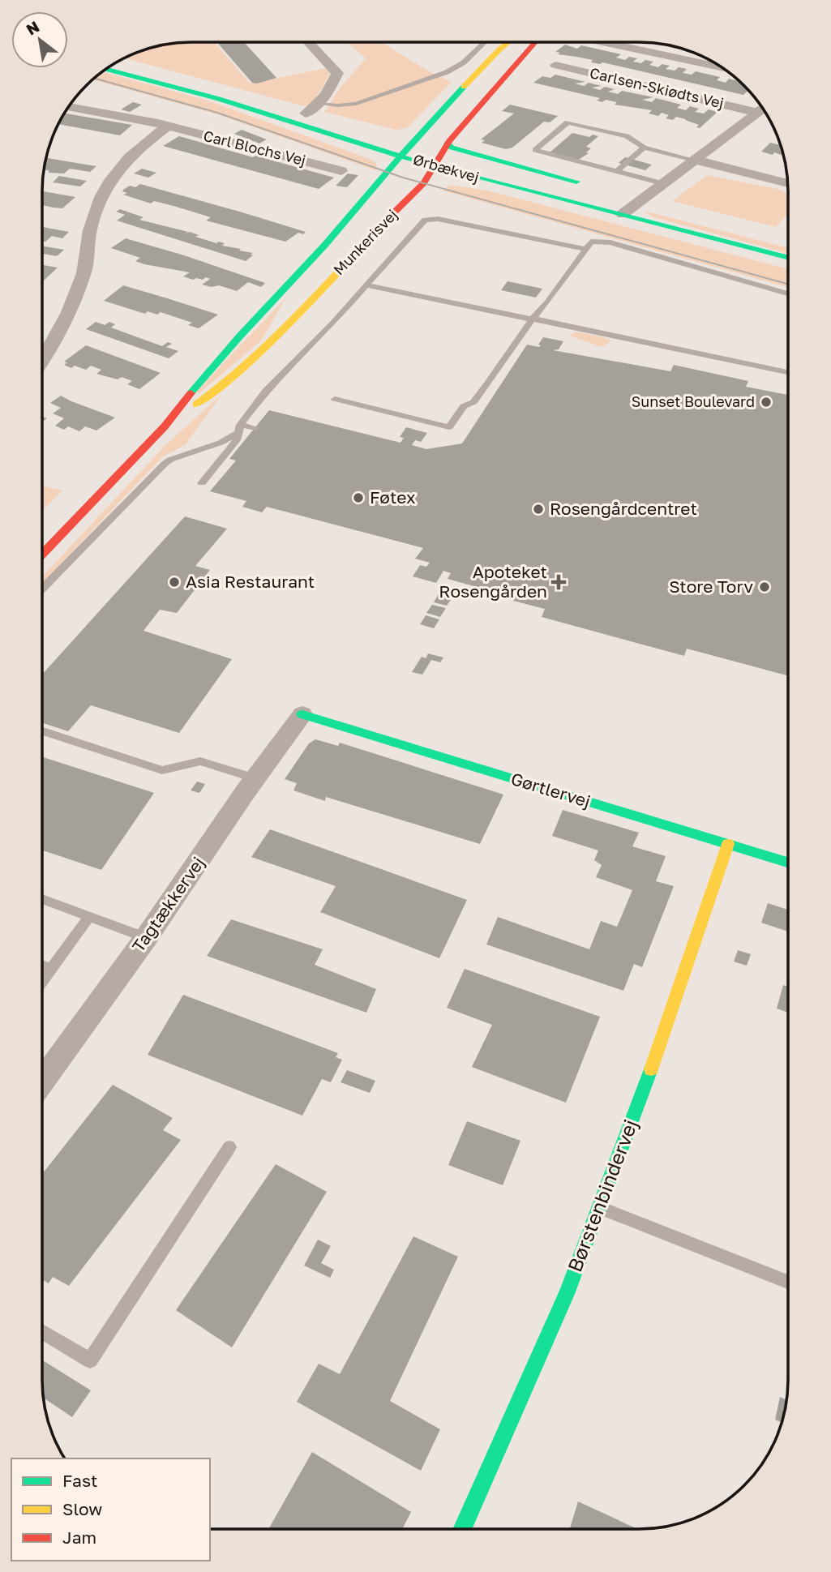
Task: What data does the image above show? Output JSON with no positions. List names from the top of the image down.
{
  "streets": {
    "main road": [
      "Ørbækvej",
      "Munkerisvej",
      "Gørtlervej",
      "Børstenbindervej"
    ],
    "street": ["Carlsen-Skiødts Vej", "Carl Blochs Vej", "Tagtækkervej"]
  },
  "crossings": [
    ["Carlsen-Skiødts Vej", "Ørbækvej"],
    ["Ørbækvej", "Munkerisvej"],
    ["Gørtlervej", "Tagtækkervej"],
    ["Gørtlervej", "Børstenbindervej"]
  ],
  "places": {
    "other": [
      "Sunset Boulevard",
      "Føtex",
      "Rosengårdcentret",
      "Asia Restaurant",
      "Store Torv"
    ],
    "health": ["Apoteket Rosengården"]
  },
  "legend": ["Fast", "Slow", "Jam"],
  "north": "top left"
}
